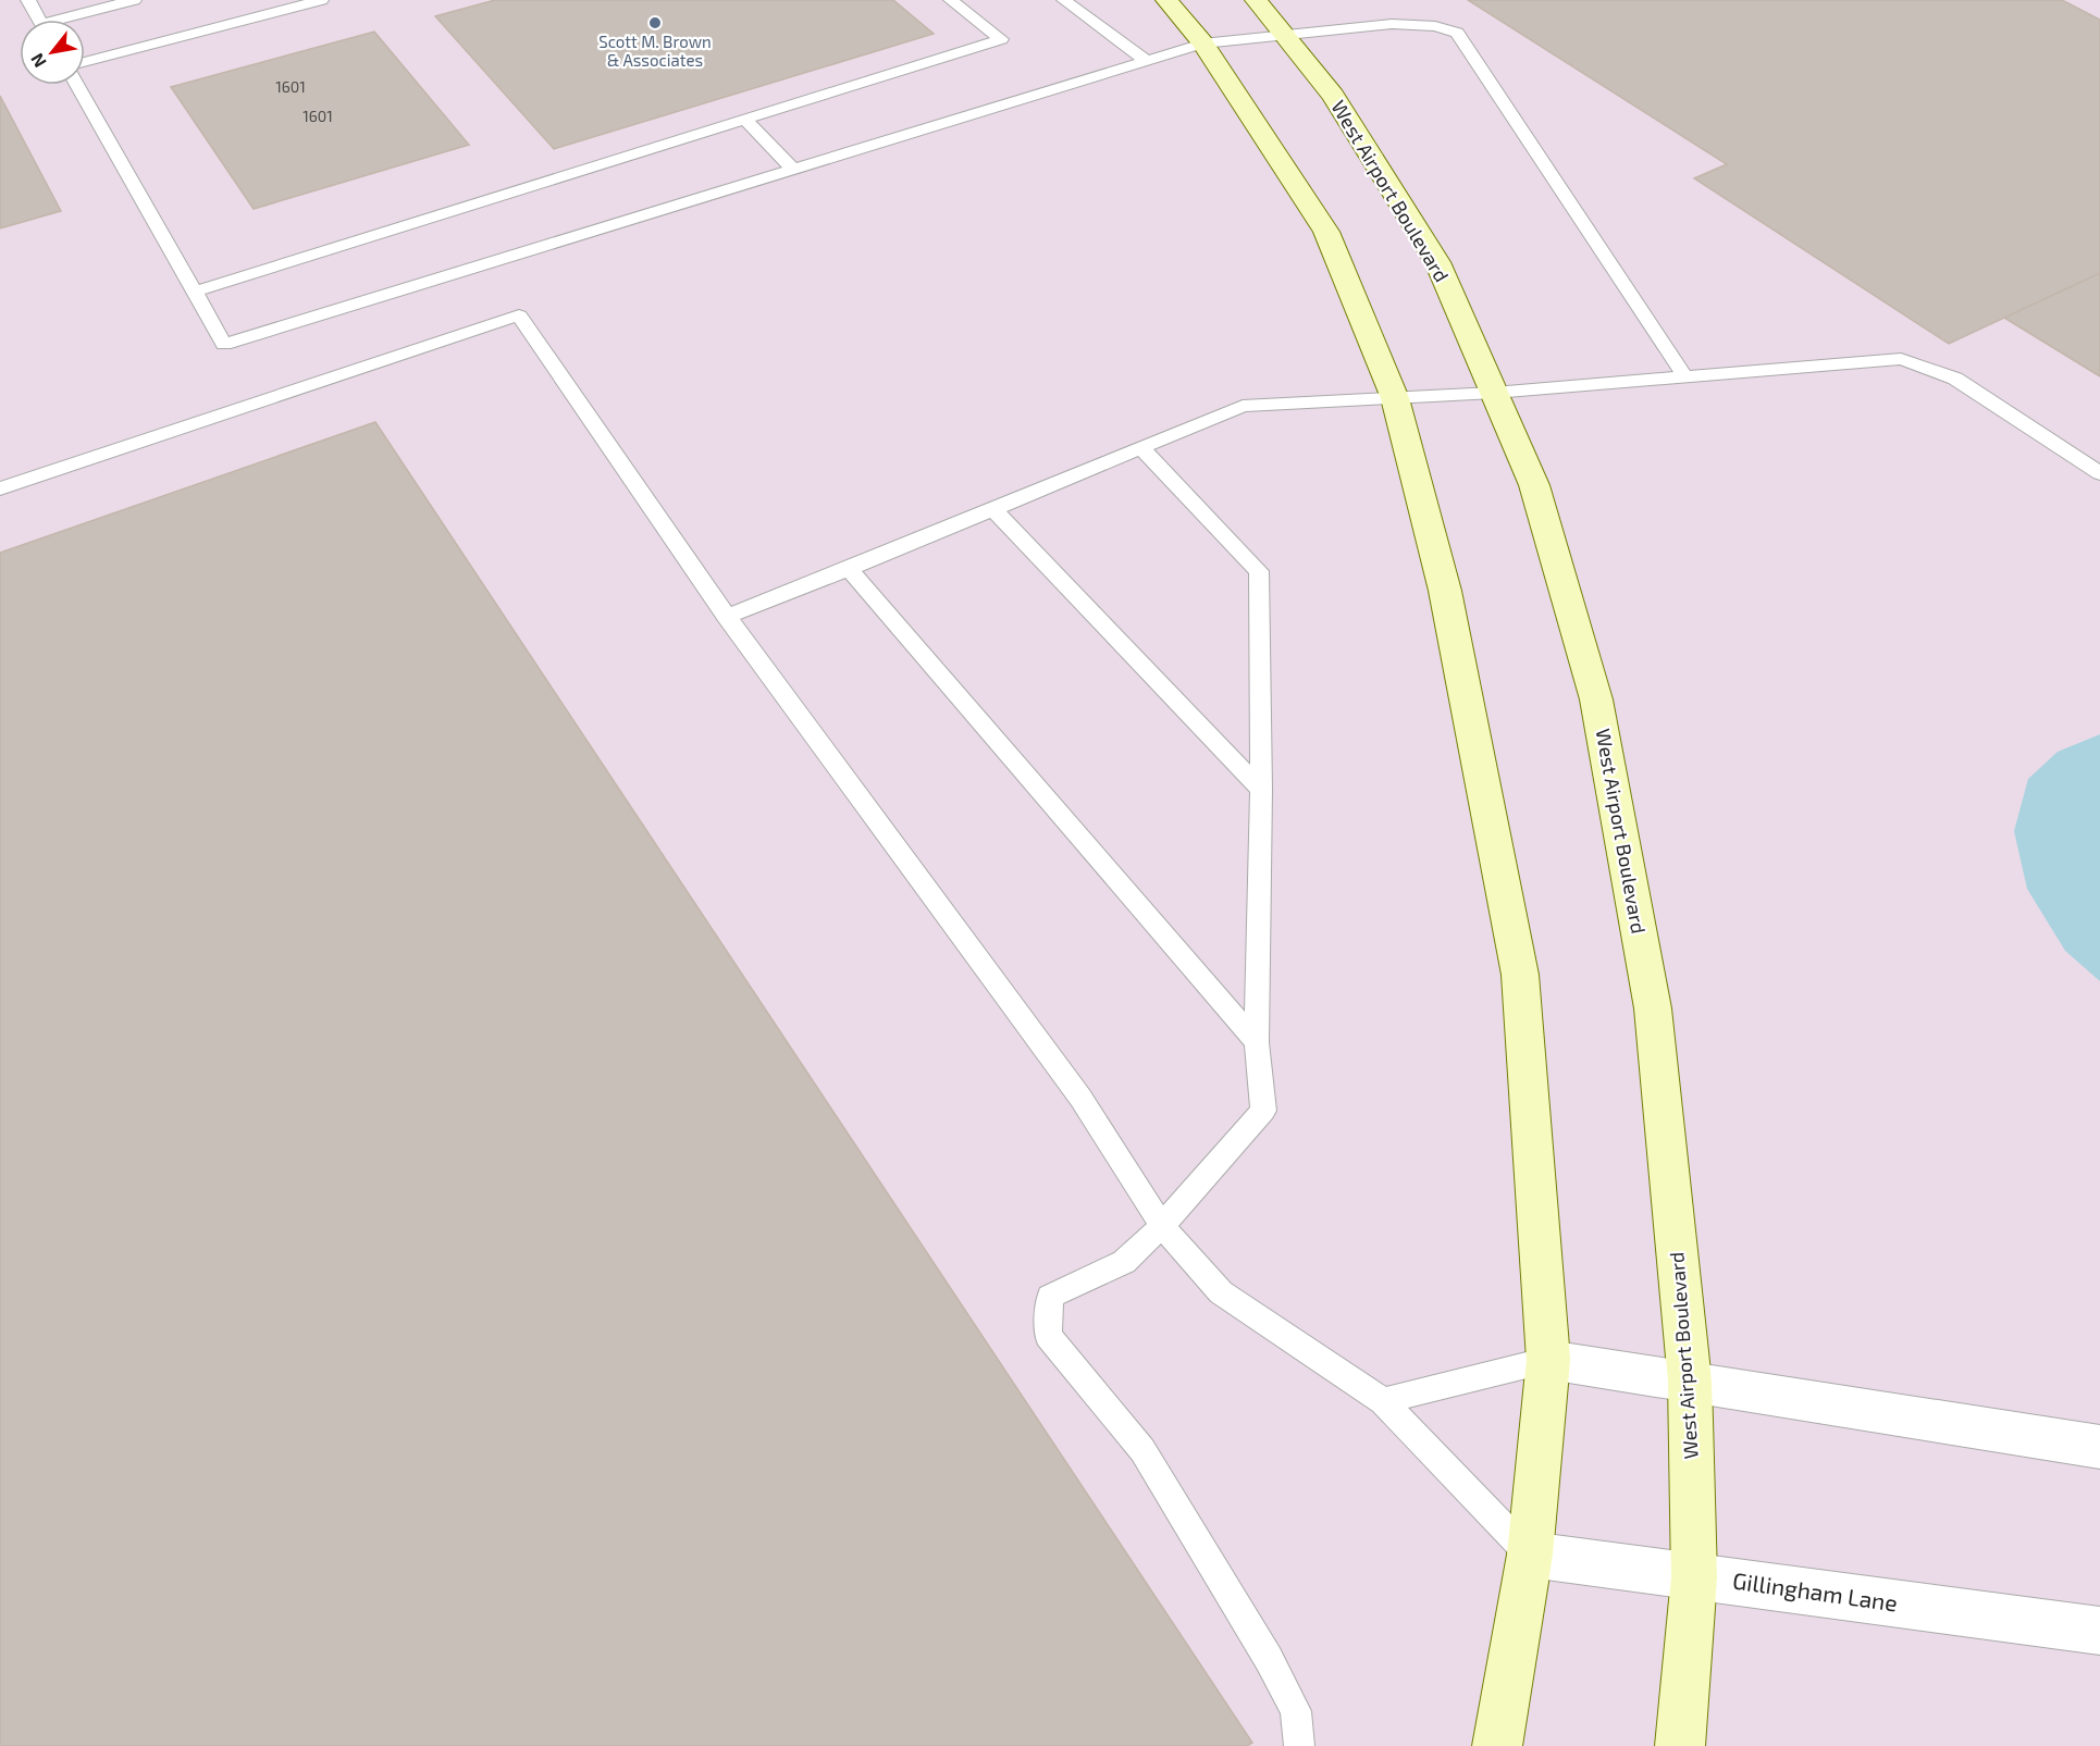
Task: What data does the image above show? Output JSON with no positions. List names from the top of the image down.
{
  "streets": {
    "main road": ["West Airport Boulevard"],
    "street": ["Gillingham Lane"]
  },
  "crossings": [
    ["West Airport Boulevard", "Gillingham Lane"]
  ],
  "places": ["Scott M. Brown & Associates"],
  "house_numbers": ["1601", "1601"],
  "north": "bottom left"
}
